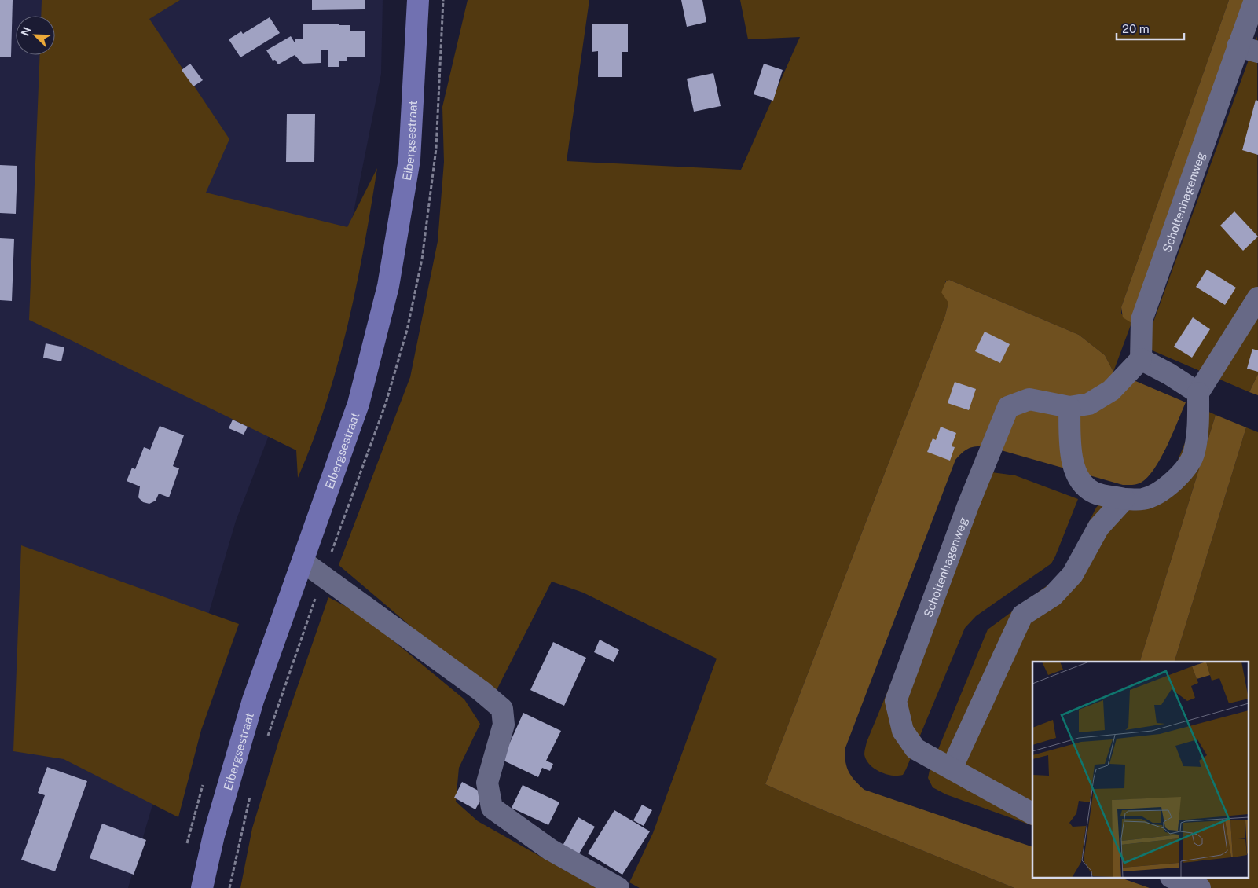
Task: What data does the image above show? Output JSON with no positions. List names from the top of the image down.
{
  "streets": {
    "main road": ["Eibergsestraat"],
    "street": ["Scholtenhagenweg"]
  },
  "scale_bar": "20 m",
  "north": "top left"
}
